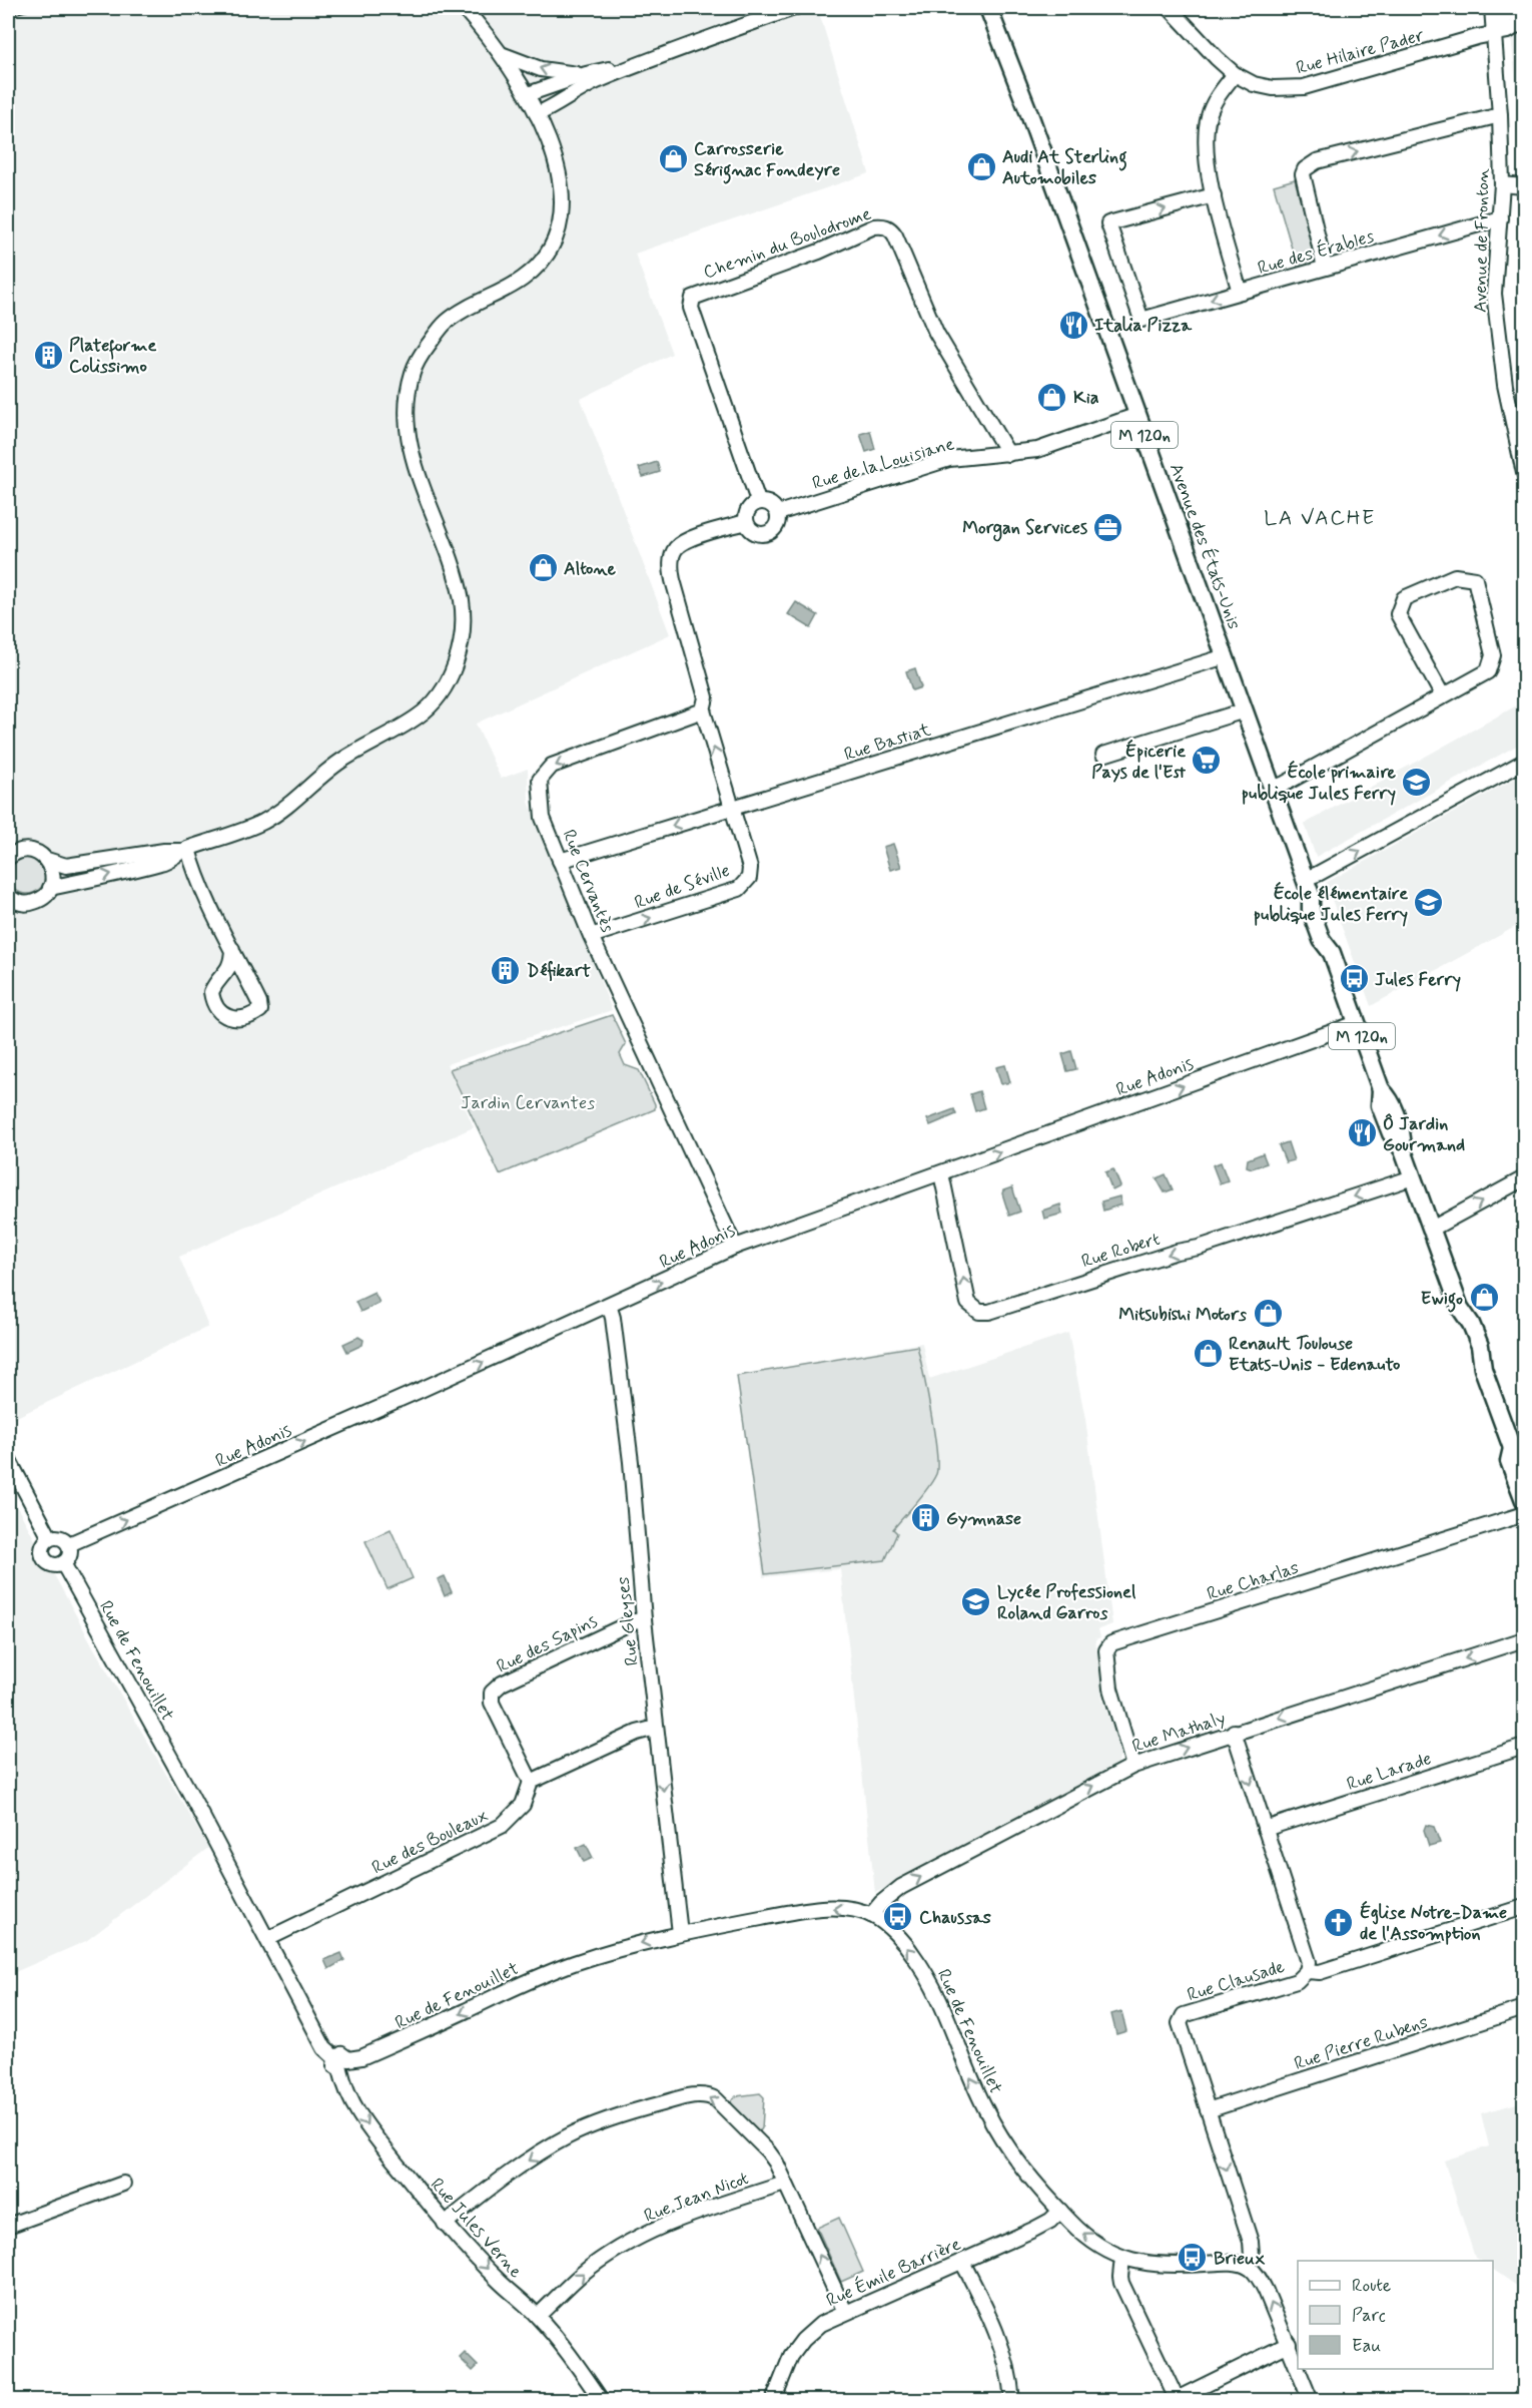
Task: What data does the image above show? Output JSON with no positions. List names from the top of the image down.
{
  "streets": {
    "main road": ["M 120n", "Avenue des États-Unis"],
    "street": [
      "Rue Hilaire Pader",
      "Avenue de Fronton",
      "Chemin du Boulodrome",
      "Rue des Érables",
      "Rue de la Louisiane",
      "Rue Bastiat",
      "Rue Cervantès",
      "Rue de Séville",
      "Rue Adonis",
      "Rue Robert",
      "Rue Charlas",
      "Rue Gleyses",
      "Rue des Sapins",
      "Rue de Fenouillet",
      "Rue Mathaly",
      "Rue Larade",
      "Rue des Bouleaux",
      "Rue Clausade",
      "Rue Pierre Rubens",
      "Rue Jean Nicot",
      "Rue Jules Verne",
      "Rue Émile Barrière"
    ]
  },
  "crossings": [
    ["Rue Hilaire Pader", "Avenue de Fronton"],
    ["Avenue de Fronton", "Rue des Érables"],
    ["Chemin du Boulodrome", "Rue de la Louisiane"],
    ["Rue de la Louisiane", "Avenue des États-Unis"],
    ["Avenue des États-Unis", "Rue Bastiat"],
    ["Avenue des États-Unis", "Rue Adonis"],
    ["Avenue des États-Unis", "Rue Robert"],
    ["Rue Bastiat", "Rue Cervantès"],
    ["Rue Bastiat", "Rue de Séville"],
    ["Rue Cervantès", "Rue de Séville"],
    ["Rue Cervantès", "Rue Adonis"],
    ["Rue Adonis", "Rue Robert"],
    ["Rue Adonis", "Rue Gleyses"],
    ["Rue Adonis", "Rue de Fenouillet"],
    ["Rue Charlas", "Rue Mathaly"],
    ["Rue Gleyses", "Rue des Sapins"],
    ["Rue Gleyses", "Rue de Fenouillet"],
    ["Rue des Sapins", "Rue des Bouleaux"],
    ["Rue de Fenouillet", "Rue Mathaly"],
    ["Rue de Fenouillet", "Rue des Bouleaux"],
    ["Rue de Fenouillet", "Rue Clausade"],
    ["Rue de Fenouillet", "Rue Jules Verne"],
    ["Rue de Fenouillet", "Rue Émile Barrière"],
    ["Rue Mathaly", "Rue Clausade"],
    ["Rue Larade", "Rue Clausade"],
    ["Rue Clausade", "Rue Pierre Rubens"],
    ["Rue Jean Nicot", "Rue Jules Verne"]
  ],
  "one_way": [
    "Rue Adonis",
    "Rue de Fenouillet",
    "Rue Clausade",
    "Rue Jean Nicot",
    "Rue Jules Verne"
  ],
  "districts": ["LA VACHE"],
  "parks": ["Jardin Cervantes"],
  "places": {
    "shop": [
      "Carrosserie Sérignac Fondeyre",
      "Audi At Sterling Automobiles",
      "Kia",
      "Altone",
      "Ewigo",
      "Mitsubishi Motors",
      "Renault Toulouse Etats-Unis - Edenauto"
    ],
    "restaurant": ["Italia Pizza", "Ô Jardin Gourmand"],
    "building": ["Plateforme Colissimo", "Défikart", "Gymnase"],
    "office": ["Morgan Services"],
    "supermarket": ["Épicerie Pays de l'Est"],
    "school or university": ["École primaire publique Jules Ferry", "École élémentaire publique Jules Ferry", "Lycée Professionel Roland Garros"],
    "bus stop": ["Jules Ferry", "Chaussas", "Brieux"],
    "church": ["Église Notre-Dame de l'Assomption"]
  },
  "legend": ["Route", "Parc", "Eau"]
}
